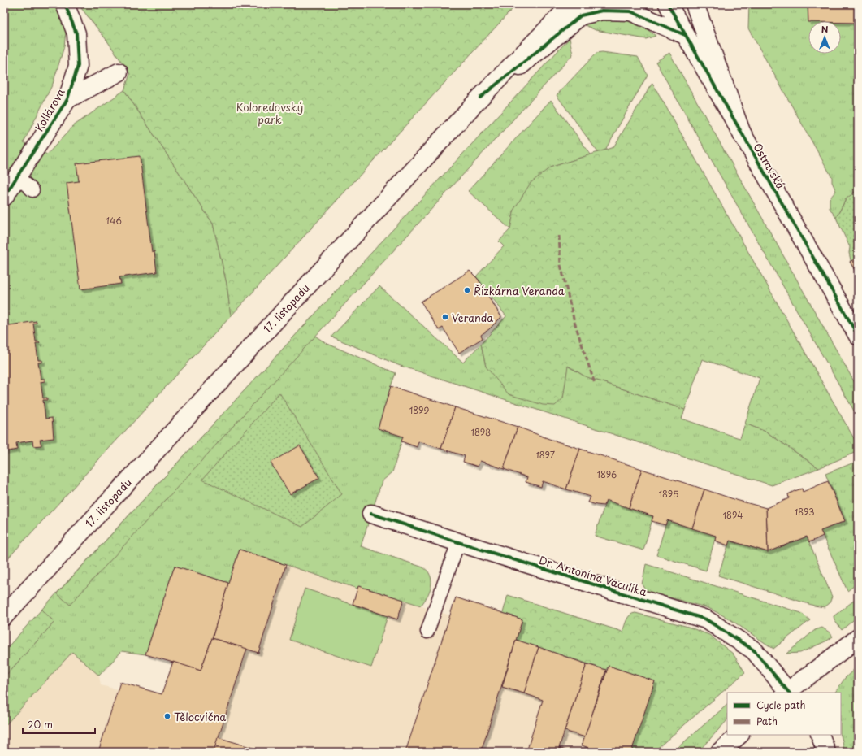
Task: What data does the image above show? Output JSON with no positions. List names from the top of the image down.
{
  "streets": {
    "street": [
      "Kollárova",
      "Ostravská",
      "17. listopadu",
      "Dr. Antonína Vaculíka"
    ]
  },
  "parks": ["Koloredovský park"],
  "places": ["Řízkárna Veranda", "Veranda", "Tělocvična"],
  "house_numbers": [
    "146",
    "1899",
    "1898",
    "1897",
    "1896",
    "1895",
    "1893",
    "1894"
  ],
  "legend": ["Cycle path", "Path"],
  "scale_bar": "20 m",
  "north": "top"
}
